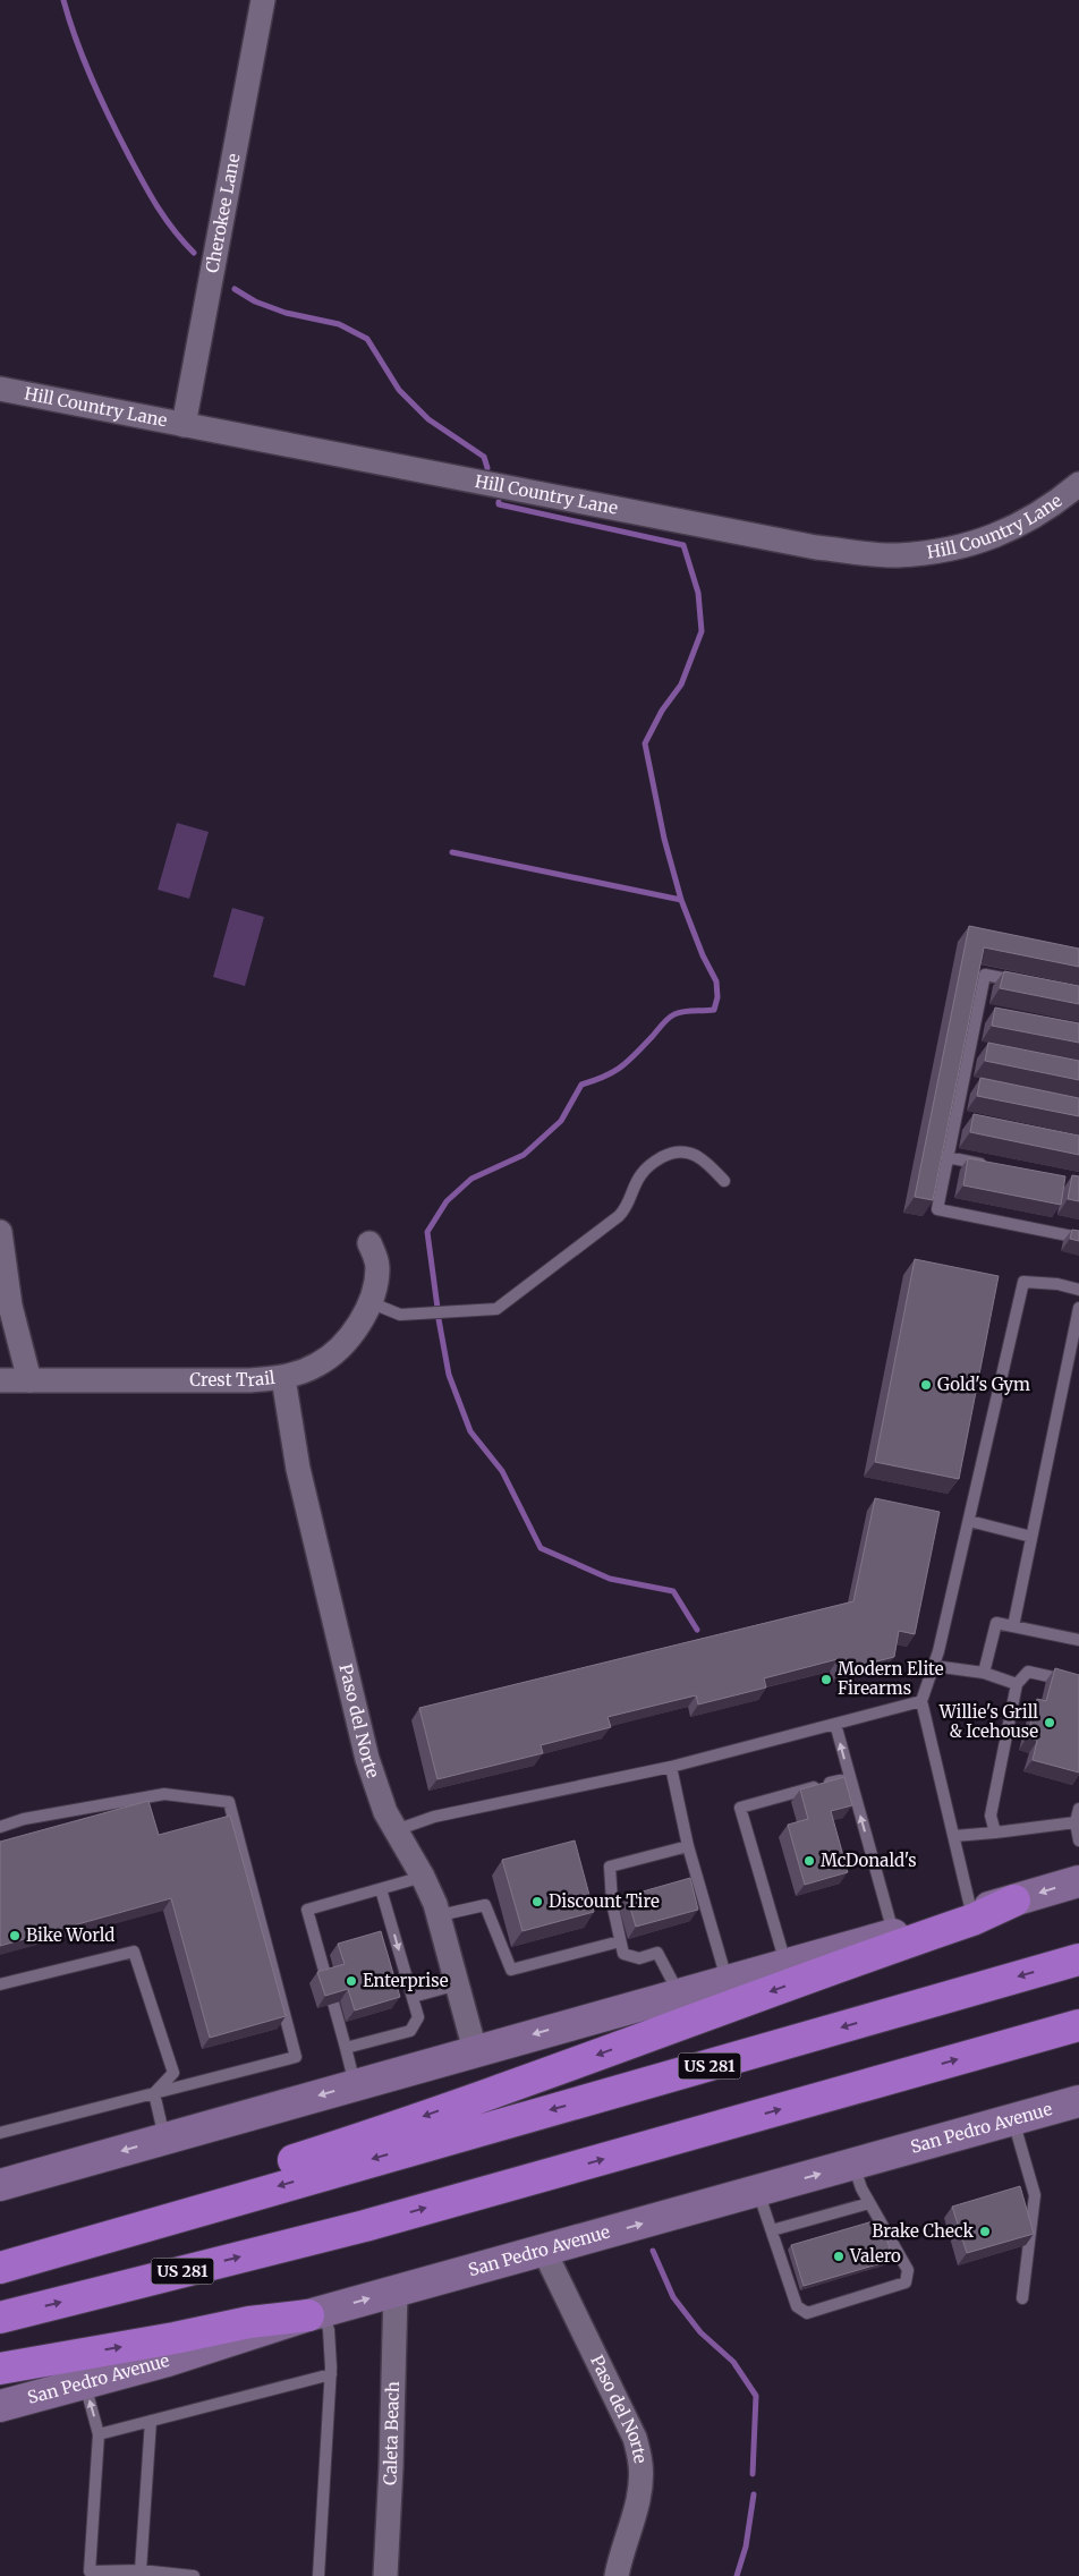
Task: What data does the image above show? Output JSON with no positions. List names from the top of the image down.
{
  "streets": {
    "highway": ["US 281"],
    "main road": ["San Pedro Avenue"],
    "street": [
      "Cherokee Lane",
      "Hill Country Lane",
      "Crest Trail",
      "Paso del Norte",
      "Caleta Beach"
    ]
  },
  "crossings": [
    ["Cherokee Lane", "Hill Country Lane"],
    ["Crest Trail", "Paso del Norte"],
    ["Paso del Norte", "San Pedro Avenue"],
    ["San Pedro Avenue", "Caleta Beach"]
  ],
  "places": [
    "Gold's Gym",
    "Modern Elite Firearms",
    "Willie's Grill & Icehouse",
    "McDonald's",
    "Discount Tire",
    "Bike World",
    "Enterprise",
    "Brake Check",
    "Valero"
  ]
}
